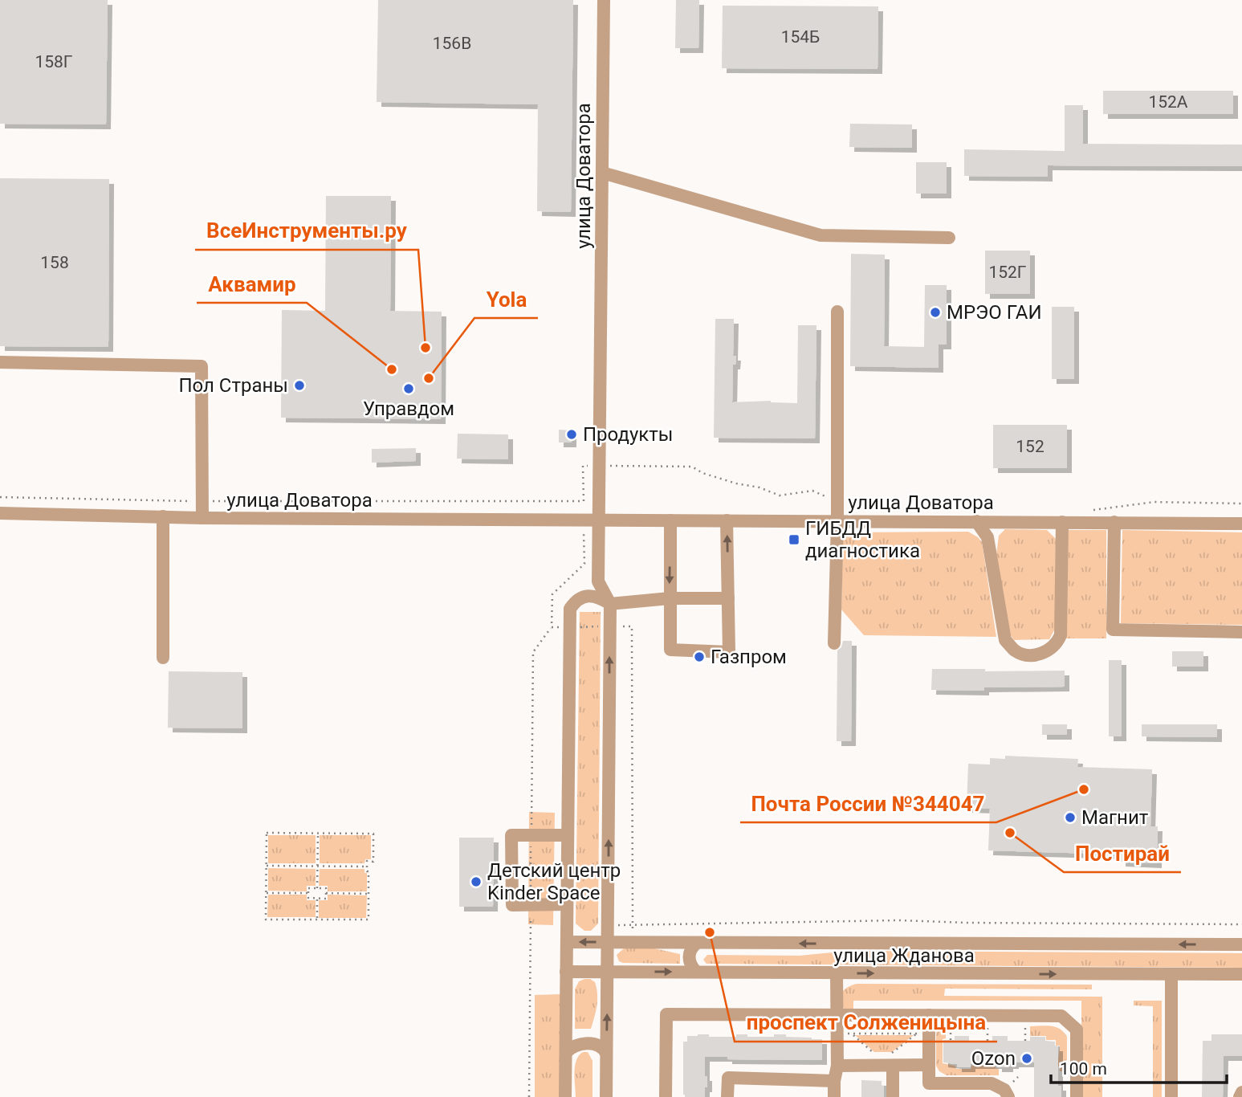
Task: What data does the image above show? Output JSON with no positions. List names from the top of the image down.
{
  "streets": {
    "street": ["улица Доватора", "улица Жданова"]
  },
  "places": {
    "other": [
      "МРЭО ГАИ",
      "ВсеИнструменты.ру",
      "Аквамир",
      "Yola",
      "Пол Страны",
      "Управдом",
      "Продукты",
      "Газпром",
      "Почта России №344047",
      "Магнит",
      "Постирай",
      "Детский центр Kinder Space",
      "проспект Солженицына",
      "Ozon"
    ],
    "transit": ["ГИБДД диагностика"]
  },
  "house_numbers": [
    "154Б",
    "156В",
    "158Г",
    "152А",
    "158",
    "152Г",
    "152"
  ],
  "scale_bar": "100 m"
}
